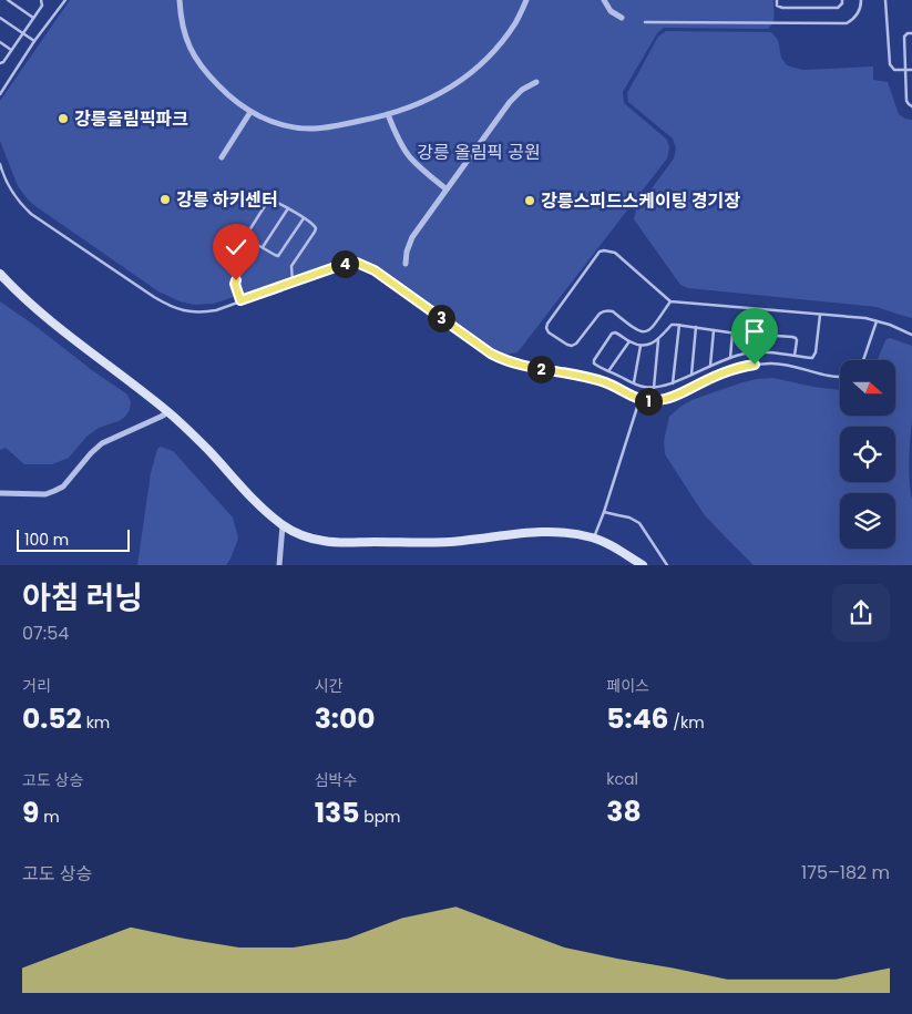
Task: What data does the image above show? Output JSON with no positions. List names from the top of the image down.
{
  "parks": ["강릉 올림픽 공원"],
  "places": ["강릉올림픽파크", "강릉 하키센터", "강릉스피드스케이팅 경기장"],
  "scale_bar": "100 m",
  "north": "right",
  "page": {
    "pins": [
      "4",
      "3",
      "2",
      "1"
    ],
    "scale": "100 m",
    "heading": ["아침 러닝", "07:54"],
    "stats": [
      ["거리", "0.52 km"],
      ["시간", "3:00"],
      ["페이스", "5:46 /km"],
      ["고도 상승", "9 m"],
      ["심박수", "135 bpm"],
      ["kcal", "38"]
    ],
    "chart": ["고도 상승", "175–182 m"]
  }
}
